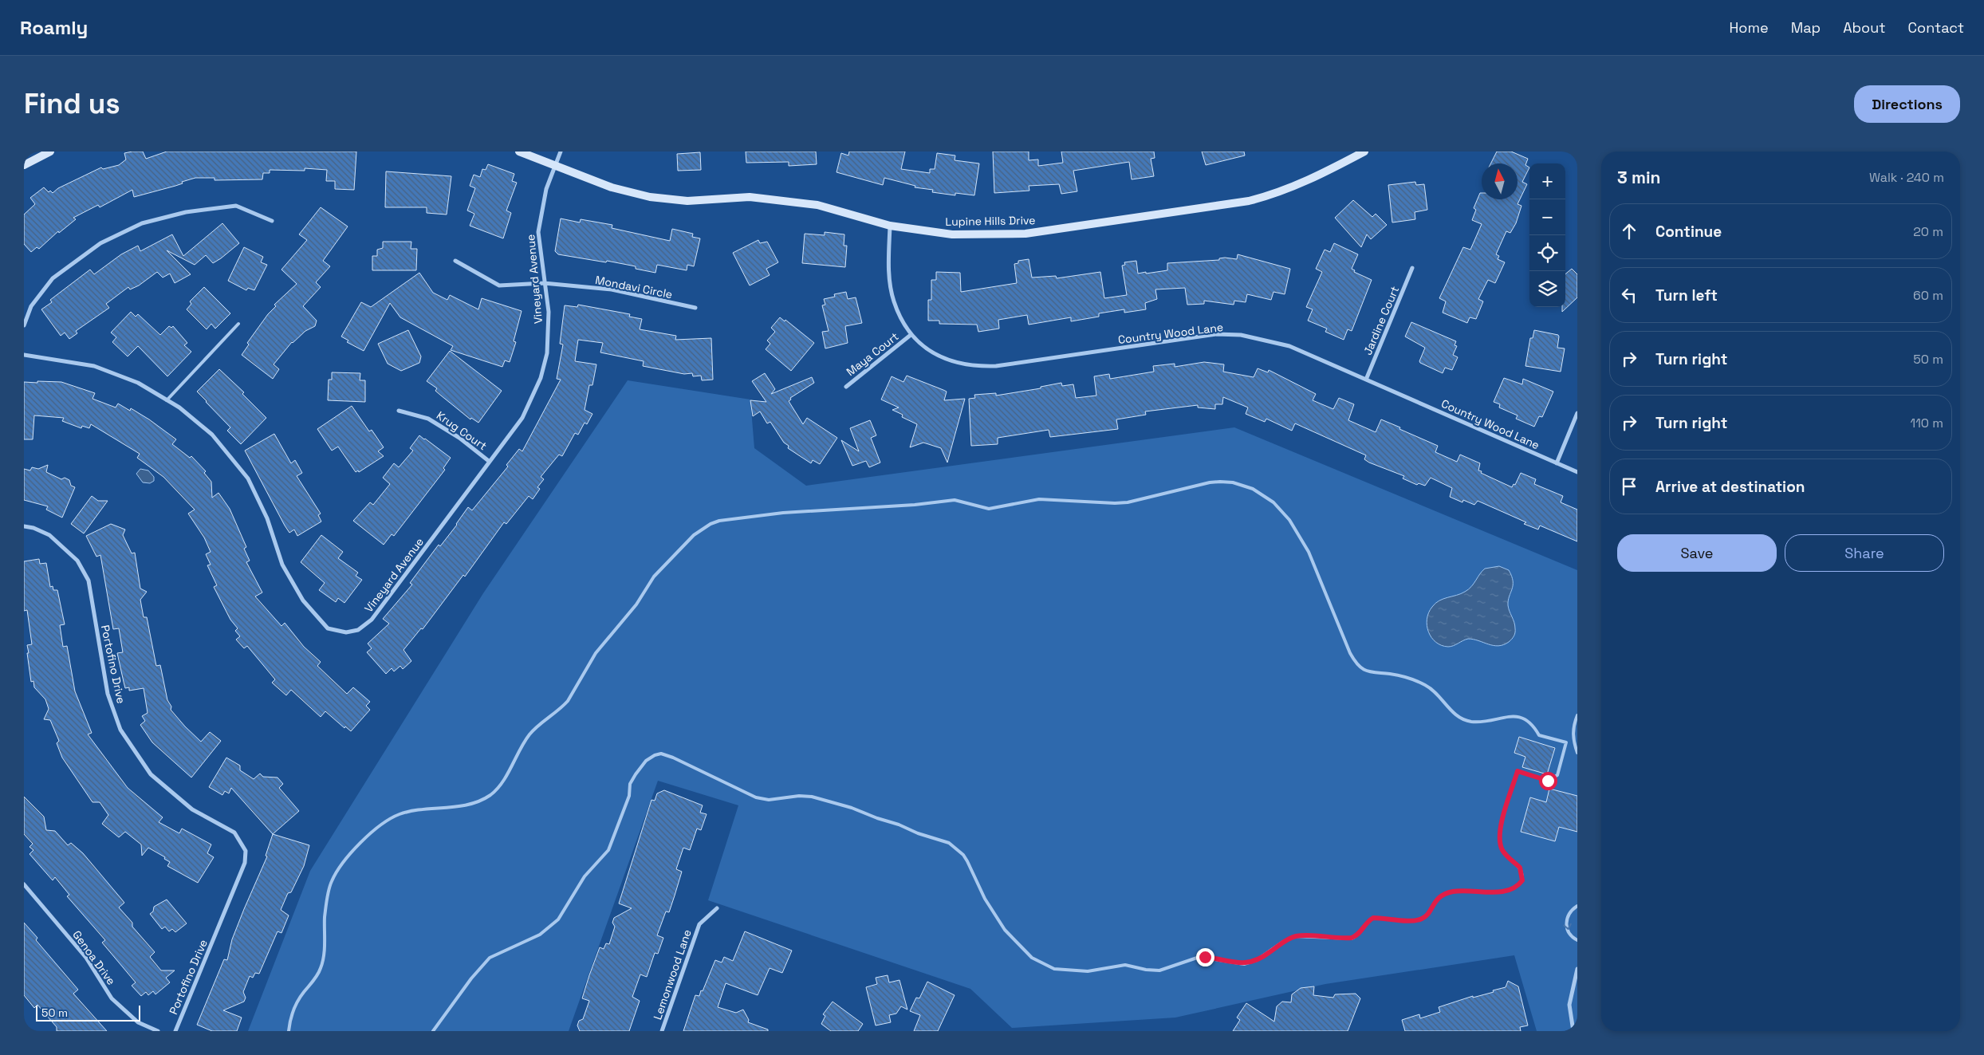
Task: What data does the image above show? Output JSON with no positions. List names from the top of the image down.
{
  "streets": {
    "street": [
      "Lupine Hills Drive",
      "Vineyard Avenue",
      "Mondavi Circle",
      "Jardine Court",
      "Country Wood Lane",
      "Maya Court",
      "Krug Court",
      "Portofino Drive",
      "Genoa Drive",
      "Lemonwood Lane"
    ]
  },
  "crossings": [
    ["Lupine Hills Drive", "Vineyard Avenue"],
    ["Lupine Hills Drive", "Country Wood Lane"],
    ["Vineyard Avenue", "Mondavi Circle"],
    ["Vineyard Avenue", "Krug Court"],
    ["Jardine Court", "Country Wood Lane"],
    ["Country Wood Lane", "Maya Court"]
  ],
  "scale_bar": "50 m",
  "north": "top",
  "page": {
    "header": "Roamly",
    "nav": [
      "Home",
      "Map",
      "About",
      "Contact"
    ],
    "buttons": [
      "Directions",
      ["Save", "Share"]
    ],
    "title": "Find us",
    "heading": ["3 min", "Walk · 240 m"],
    "map_buttons": ["+", "−"],
    "list": [
      ["Continue", "20 m"],
      ["Turn left", "60 m"],
      ["Turn right", "50 m"],
      ["Turn right", "110 m"],
      "Arrive at destination"
    ],
    "scale": "50 m"
  }
}
